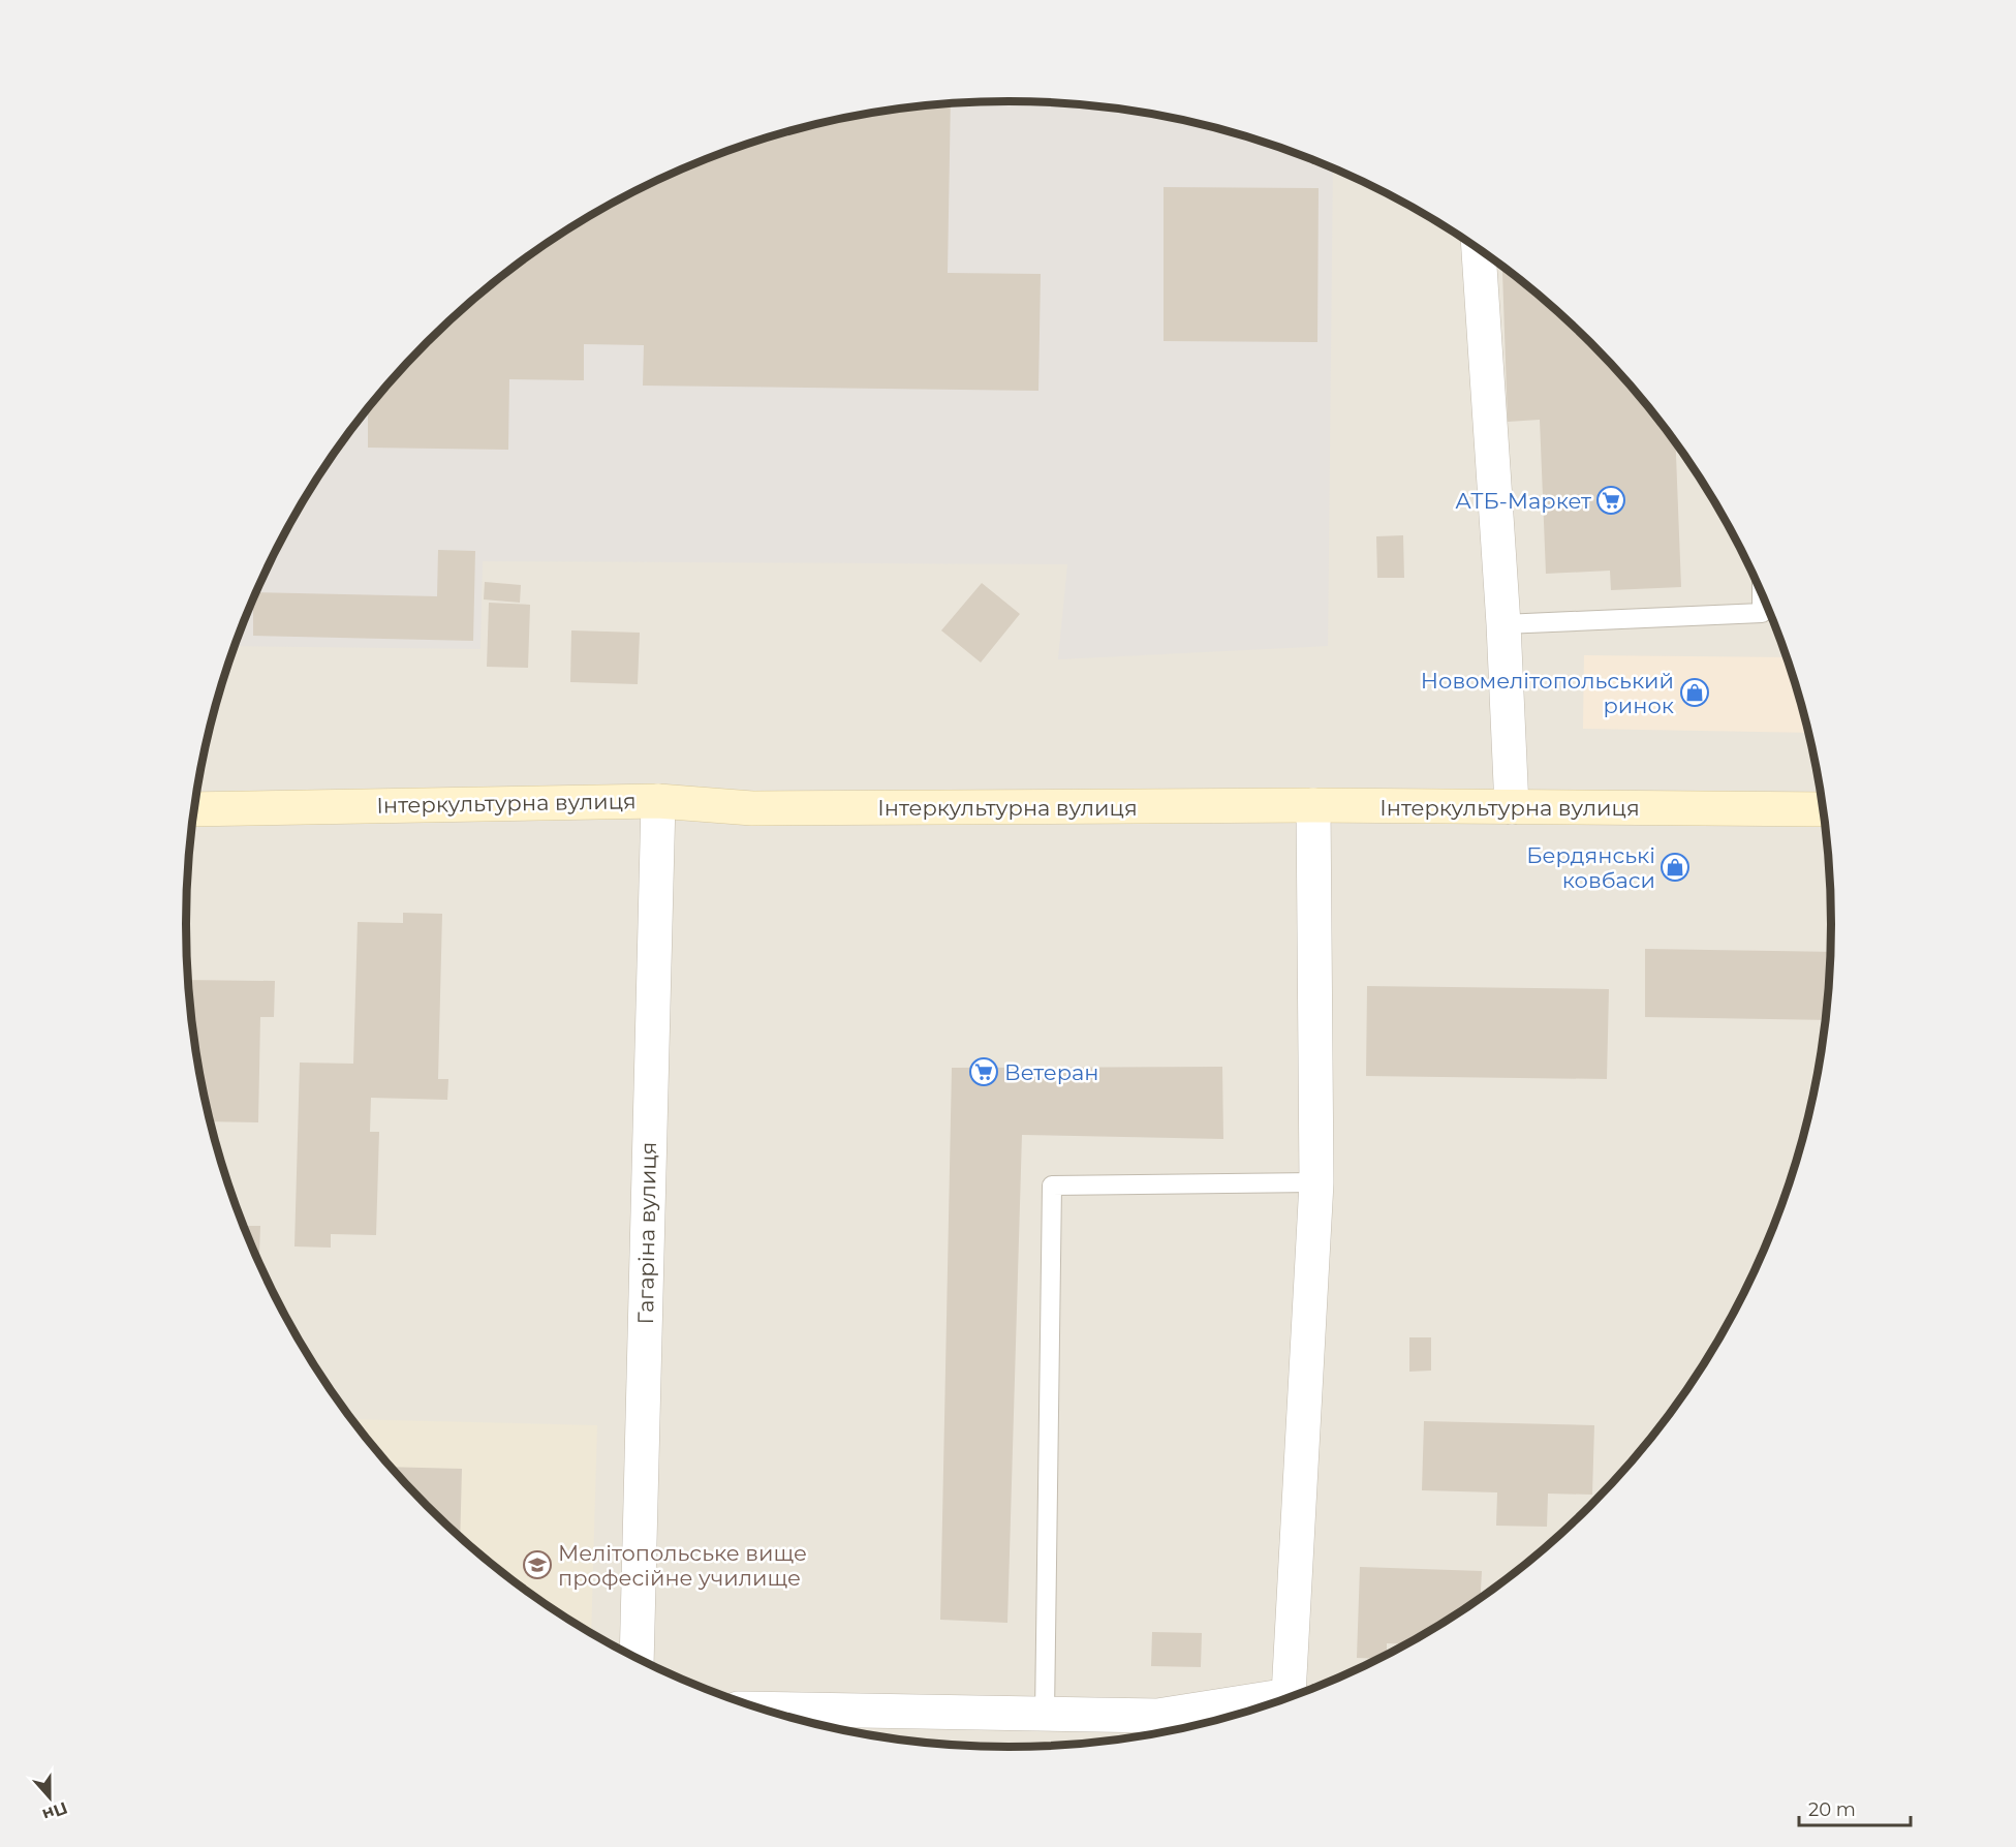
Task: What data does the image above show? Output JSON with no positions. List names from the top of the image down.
{
  "streets": {
    "main road": ["Інтеркультурна вулиця"],
    "street": ["Гагаріна вулиця"]
  },
  "crossings": [
    ["Інтеркультурна вулиця", "Гагаріна вулиця"]
  ],
  "places": {
    "supermarket": ["АТБ-Маркет", "Ветеран"],
    "shop": ["Новомелітопольський ринок", "Бердянські ковбаси"],
    "school or university": ["Мелітопольське вище професійне училище"]
  },
  "scale_bar": "20 m",
  "north": "bottom"
}
